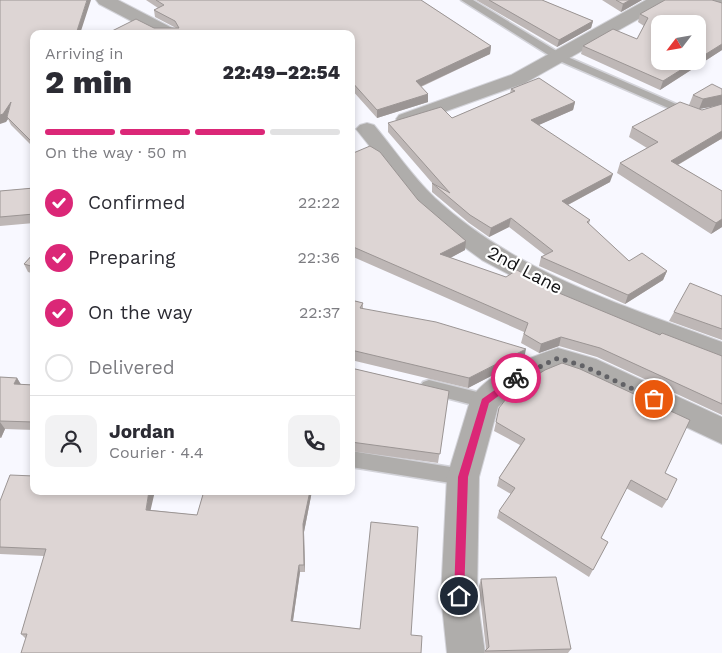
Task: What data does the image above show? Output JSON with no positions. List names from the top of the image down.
{
  "streets": {
    "street": ["2nd Lane"]
  },
  "north": "bottom left",
  "page": {
    "heading": ["2 min", "Arriving in", "22:49–22:54"],
    "panel": ["Jordan", "Courier · 4.4"],
    "bar": "On the way · 50 m",
    "list": [
      ["Confirmed", "22:22"],
      ["Preparing", "22:36"],
      ["On the way", "22:37"],
      "Delivered"
    ]
  }
}
